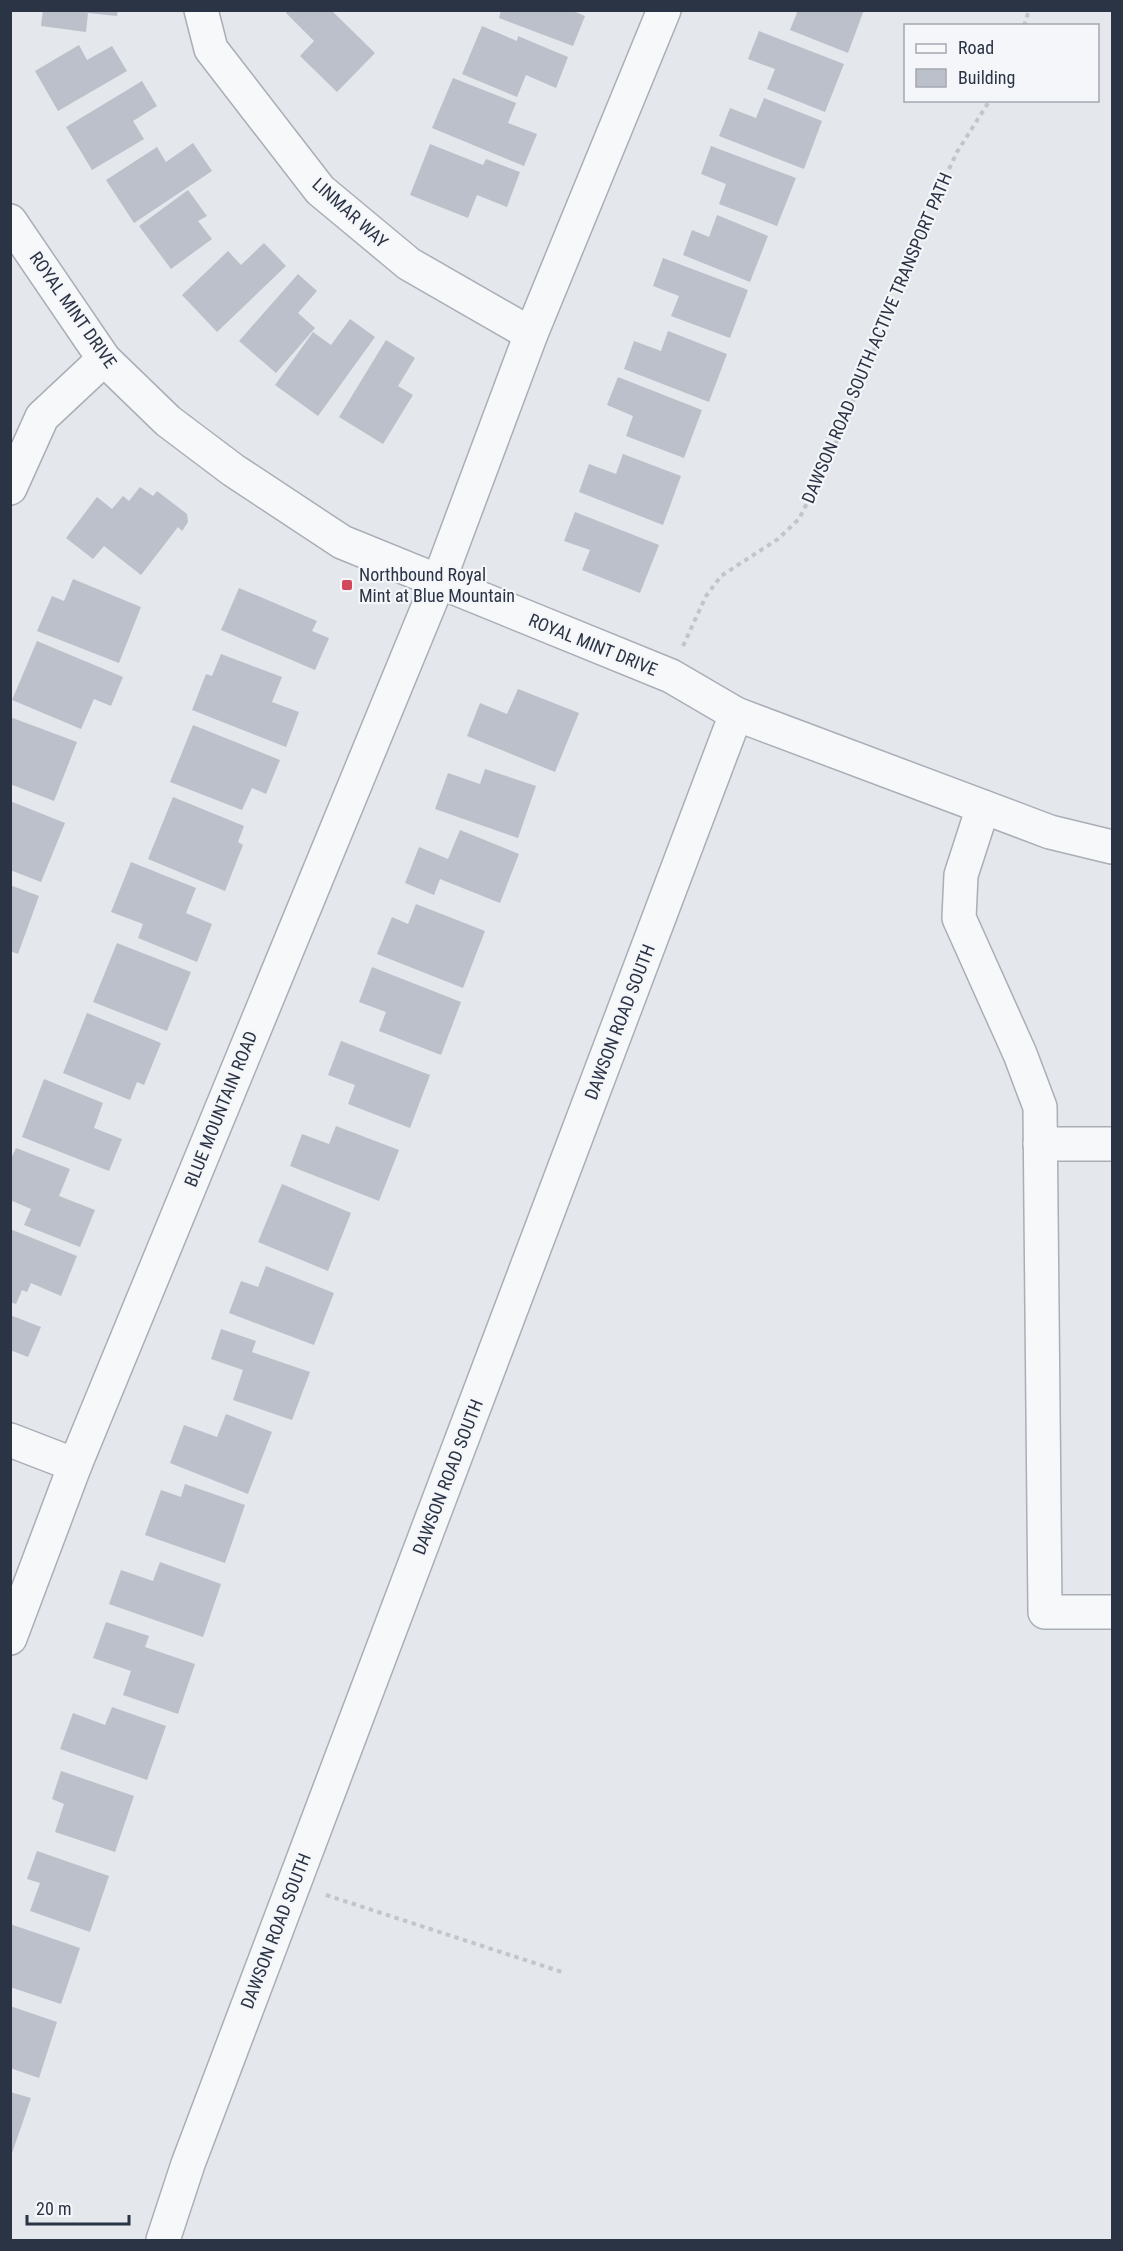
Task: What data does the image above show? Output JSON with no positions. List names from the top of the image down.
{
  "streets": {
    "street": [
      "LINMAR WAY",
      "ROYAL MINT DRIVE",
      "DAWSON ROAD SOUTH",
      "BLUE MOUNTAIN ROAD"
    ],
    "path": ["DAWSON ROAD SOUTH ACTIVE TRANSPORT PATH"]
  },
  "crossings": [
    ["ROYAL MINT DRIVE", "DAWSON ROAD SOUTH ACTIVE TRANSPORT PATH"],
    ["ROYAL MINT DRIVE", "DAWSON ROAD SOUTH"],
    ["ROYAL MINT DRIVE", "BLUE MOUNTAIN ROAD"]
  ],
  "places": {
    "transit": ["Northbound Royal Mint at Blue Mountain"]
  },
  "legend": ["Road", "Building"],
  "scale_bar": "20 m"
}
